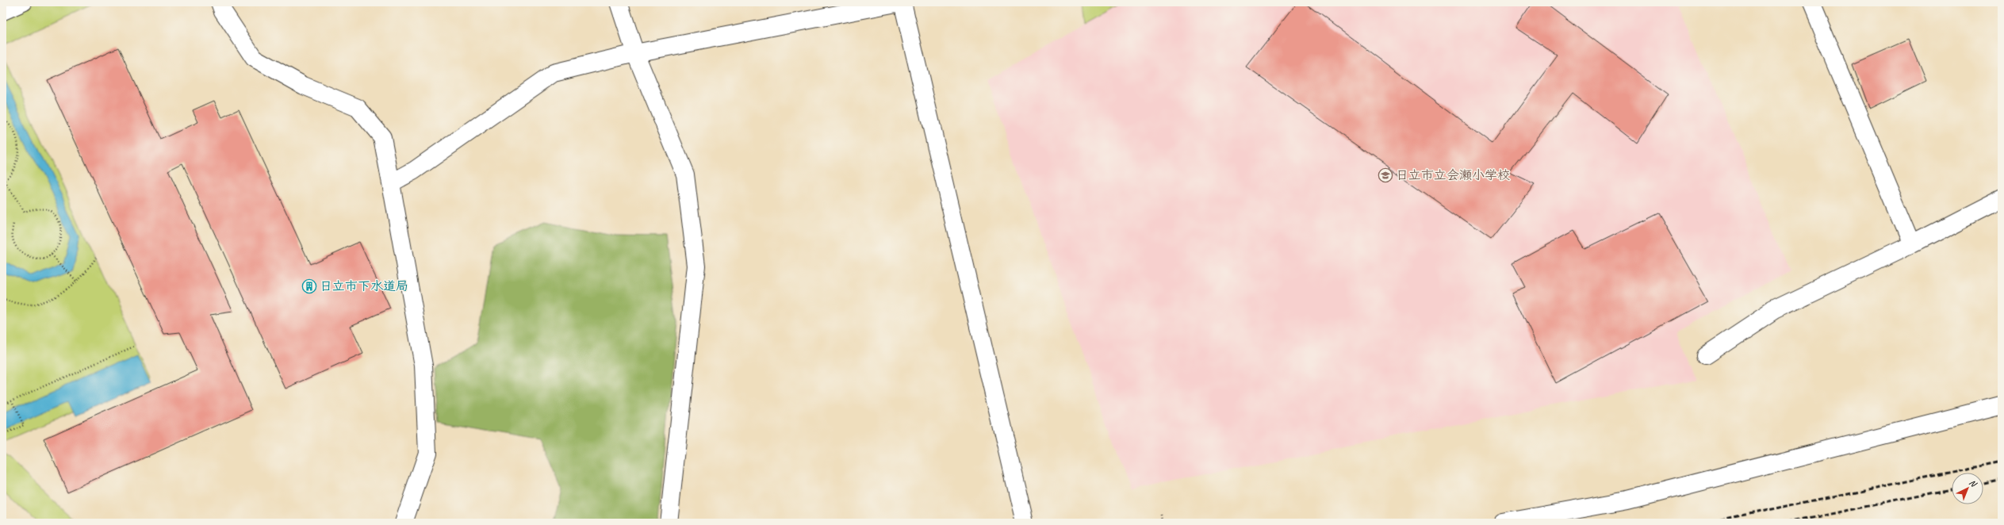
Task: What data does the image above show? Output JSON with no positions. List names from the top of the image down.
{
  "places": {
    "school or university": ["日立市立会瀬小学校"],
    "building": ["日立市下水道局"]
  },
  "north": "top right"
}
